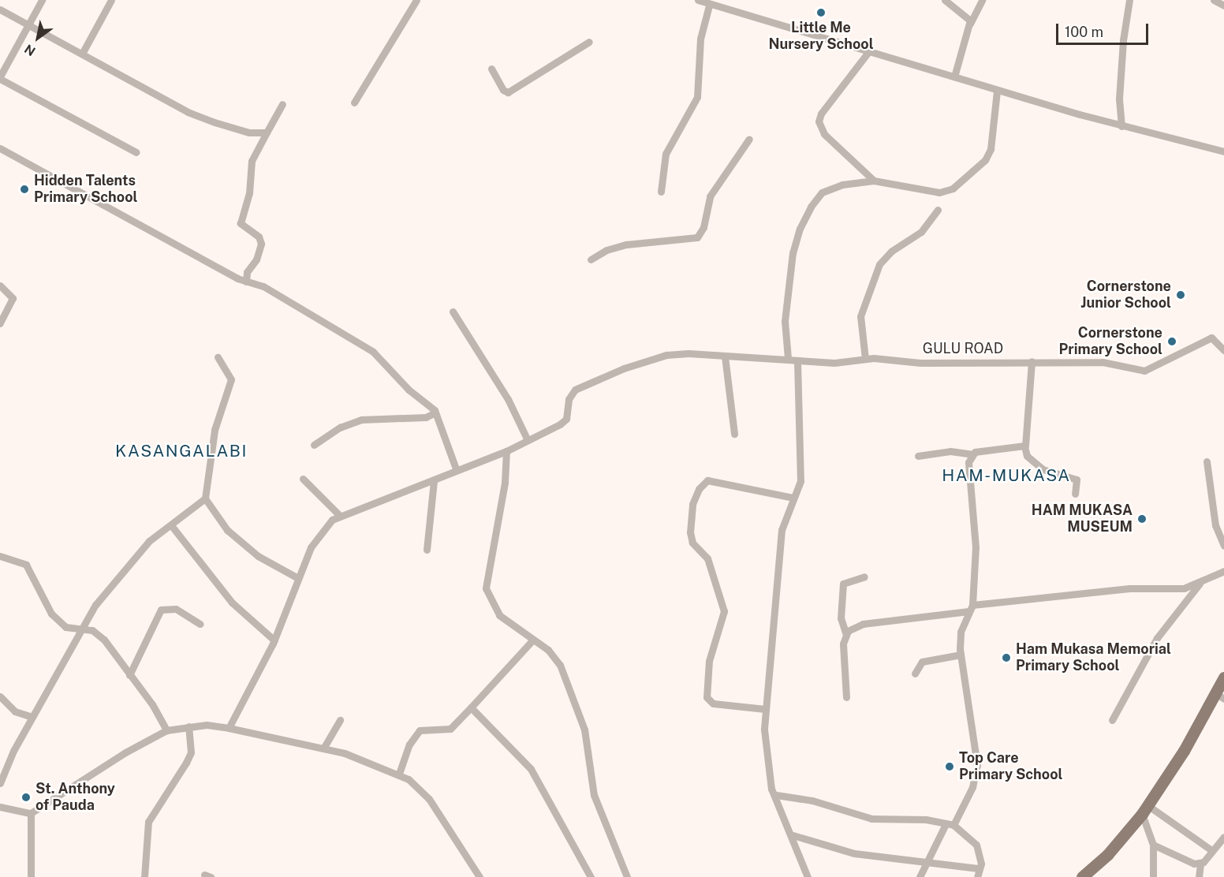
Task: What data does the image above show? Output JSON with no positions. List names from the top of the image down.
{
  "streets": {
    "street": ["GULU ROAD"]
  },
  "districts": ["KASANGALABI", "HAM-MUKASA"],
  "places": [
    "Little Me Nursery School",
    "Hidden Talents Primary School",
    "Cornerstone Junior School",
    "Cornerstone Primary School",
    "HAM MUKASA MUSEUM",
    "Ham Mukasa Memorial Primary School",
    "Top Care Primary School",
    "St. Anthony of Pauda"
  ],
  "scale_bar": "100 m",
  "north": "bottom left"
}
